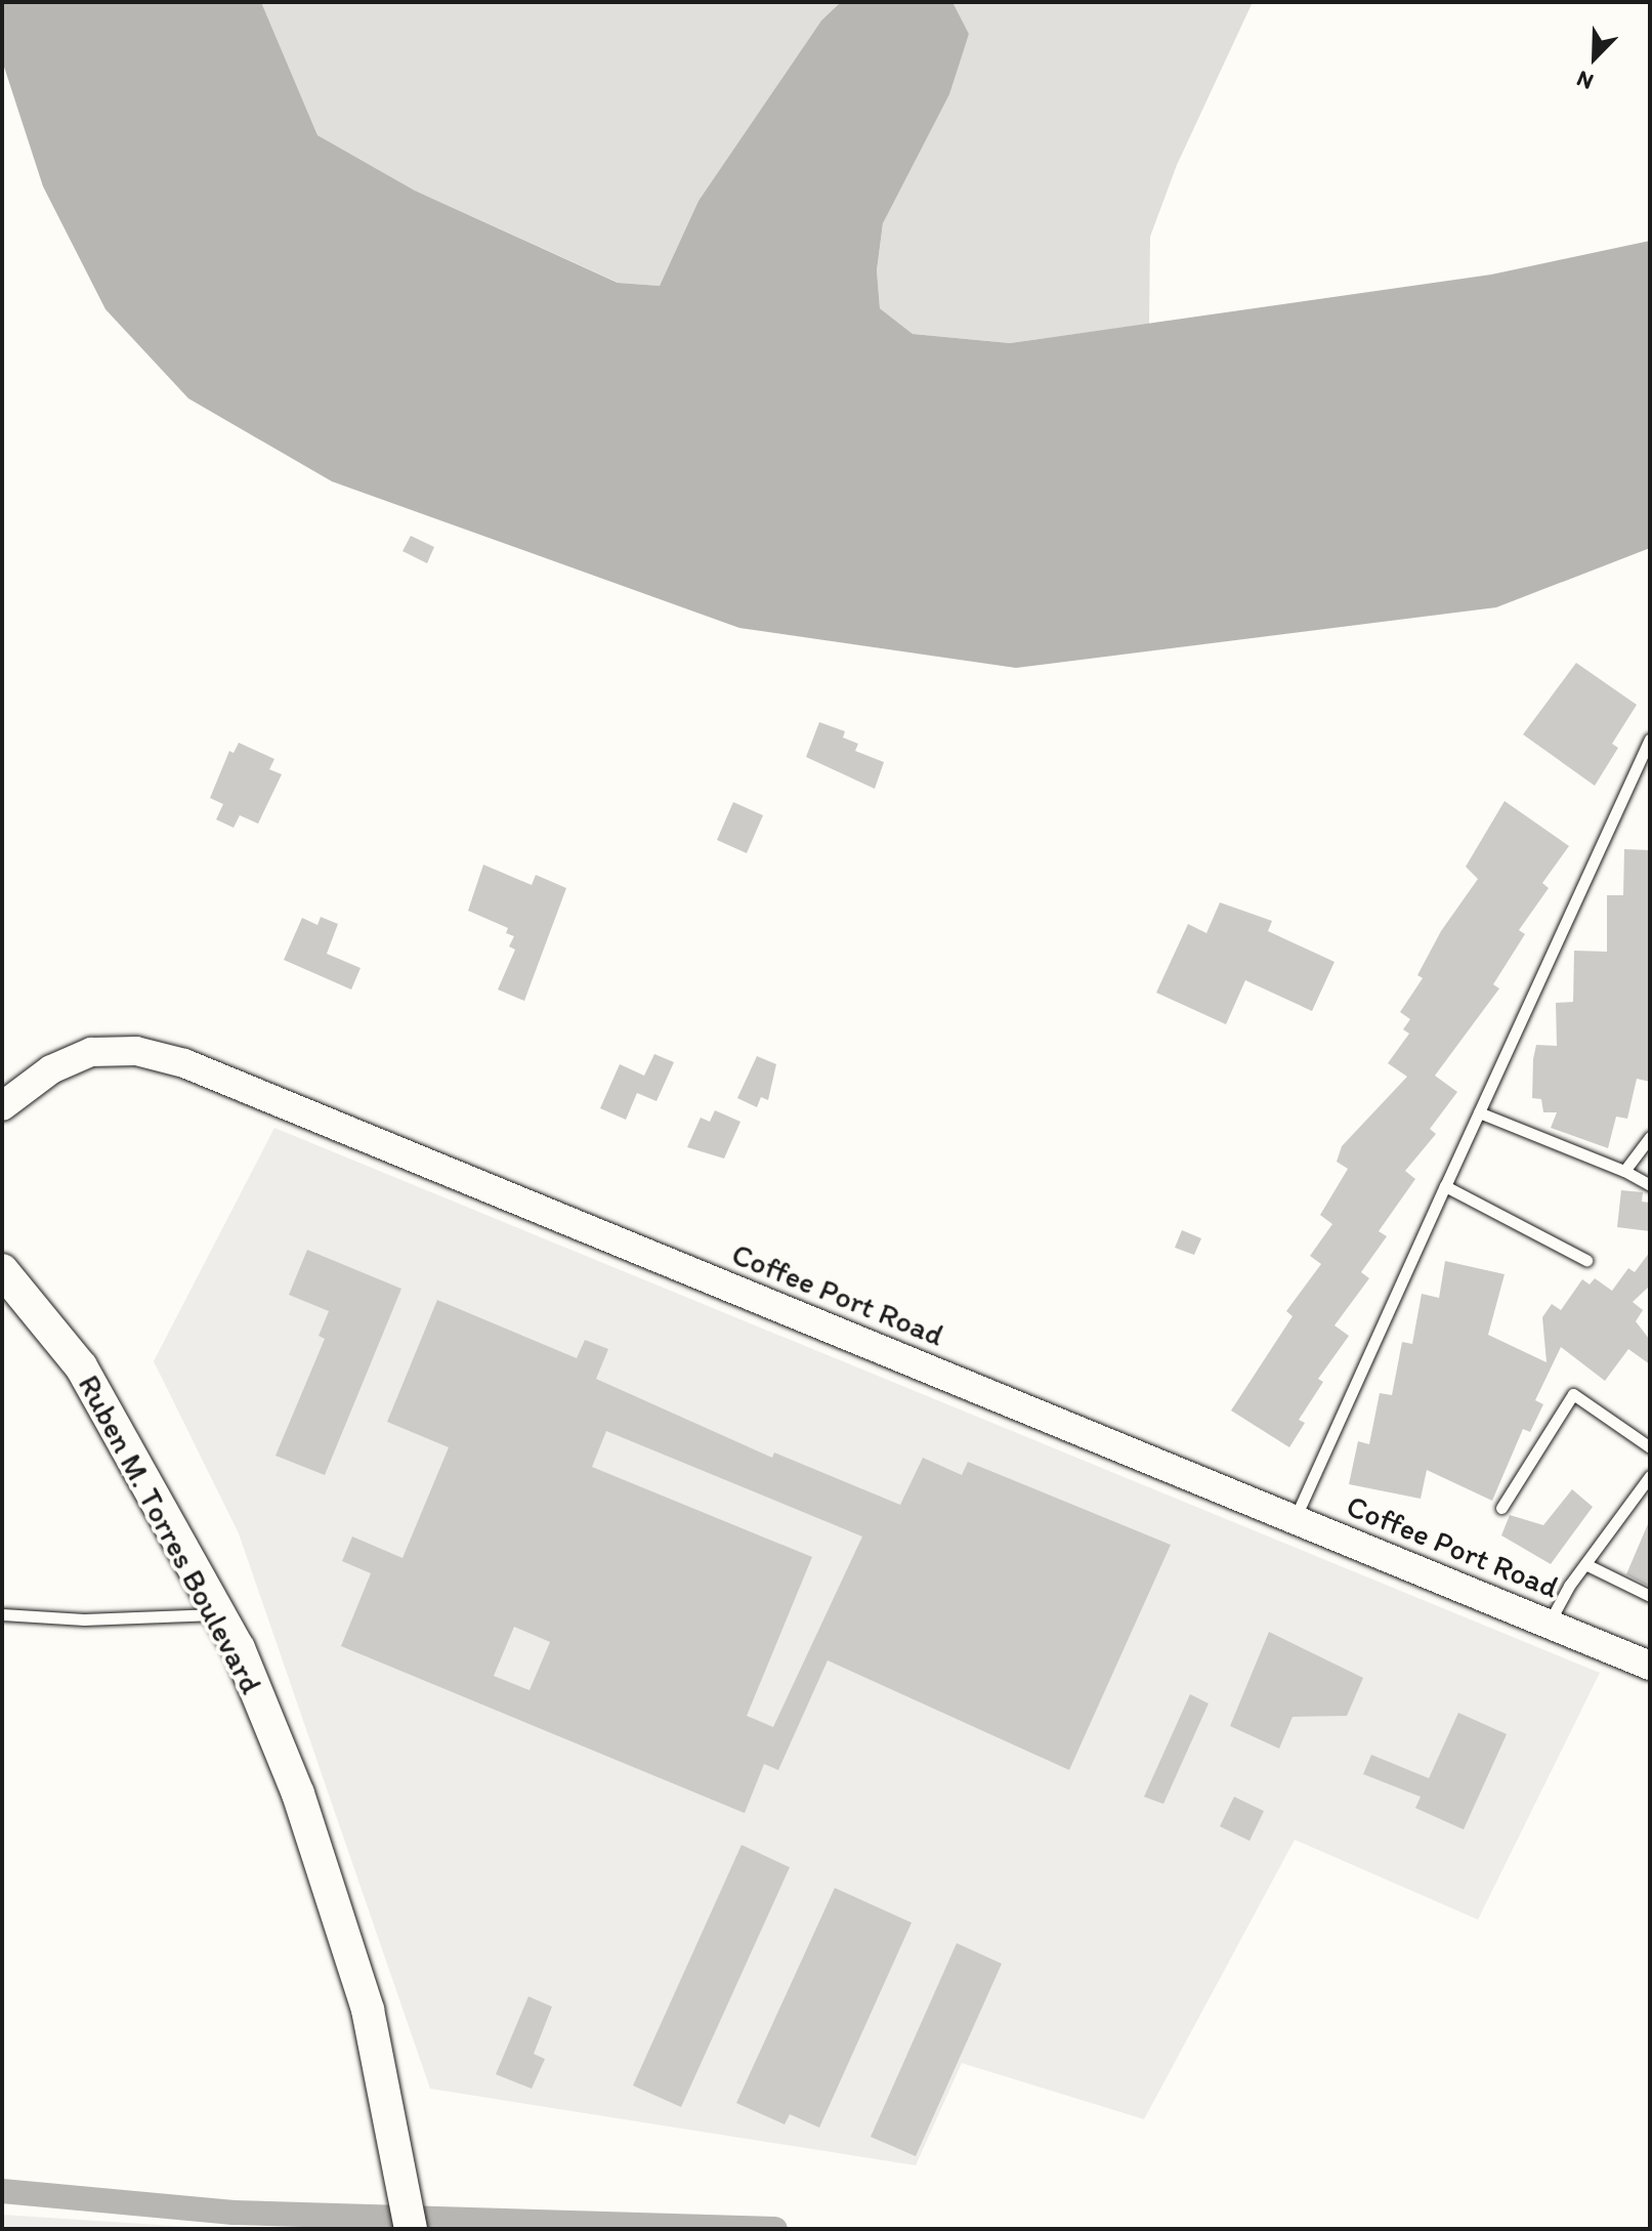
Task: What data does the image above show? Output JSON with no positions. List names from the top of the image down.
{
  "streets": {
    "main road": ["Ruben M. Torres Boulevard"],
    "street": ["Coffee Port Road"]
  },
  "north": "bottom left"
}
